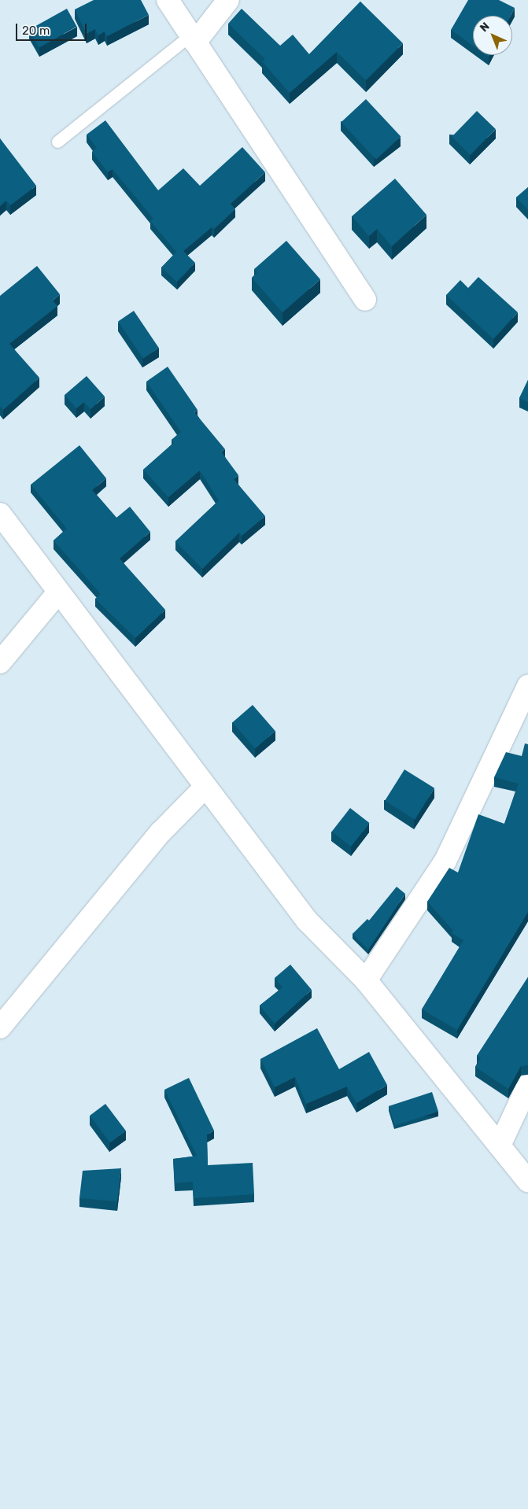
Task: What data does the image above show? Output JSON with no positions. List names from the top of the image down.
{
  "scale_bar": "20 m",
  "north": "top left"
}
